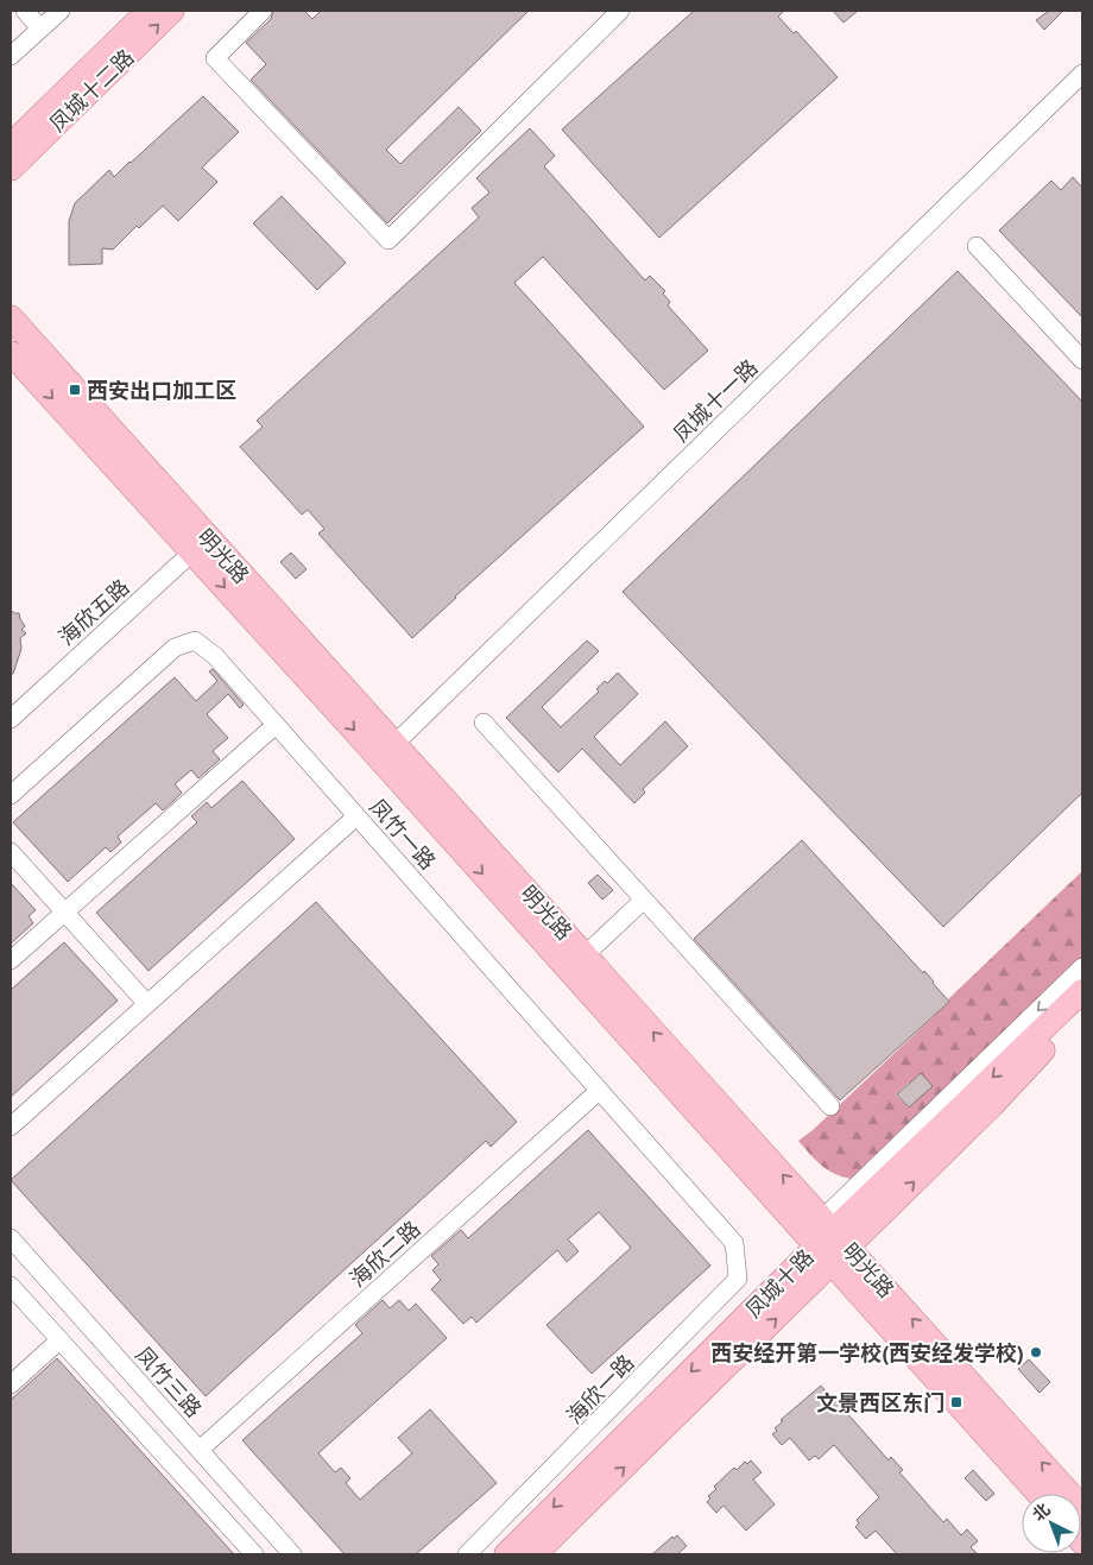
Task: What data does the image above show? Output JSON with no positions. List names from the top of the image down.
{
  "streets": {
    "main road": ["凤城十二路", "明光路", "凤城十路"],
    "street": [
      "凤城十一路",
      "海欣五路",
      "凤竹一路",
      "海欣二路",
      "凤竹三路",
      "海欣一路"
    ]
  },
  "crossings": [
    ["凤城十一路", "明光路"],
    ["明光路", "海欣五路"],
    ["明光路", "凤城十路"],
    ["凤竹一路", "海欣二路"],
    ["凤竹一路", "海欣一路"],
    ["海欣二路", "凤竹三路"]
  ],
  "places": {
    "transit": ["西安出口加工区", "文景西区东门"],
    "other": ["西安经开第一学校(西安经发学校)"]
  },
  "north": "top left"
}
